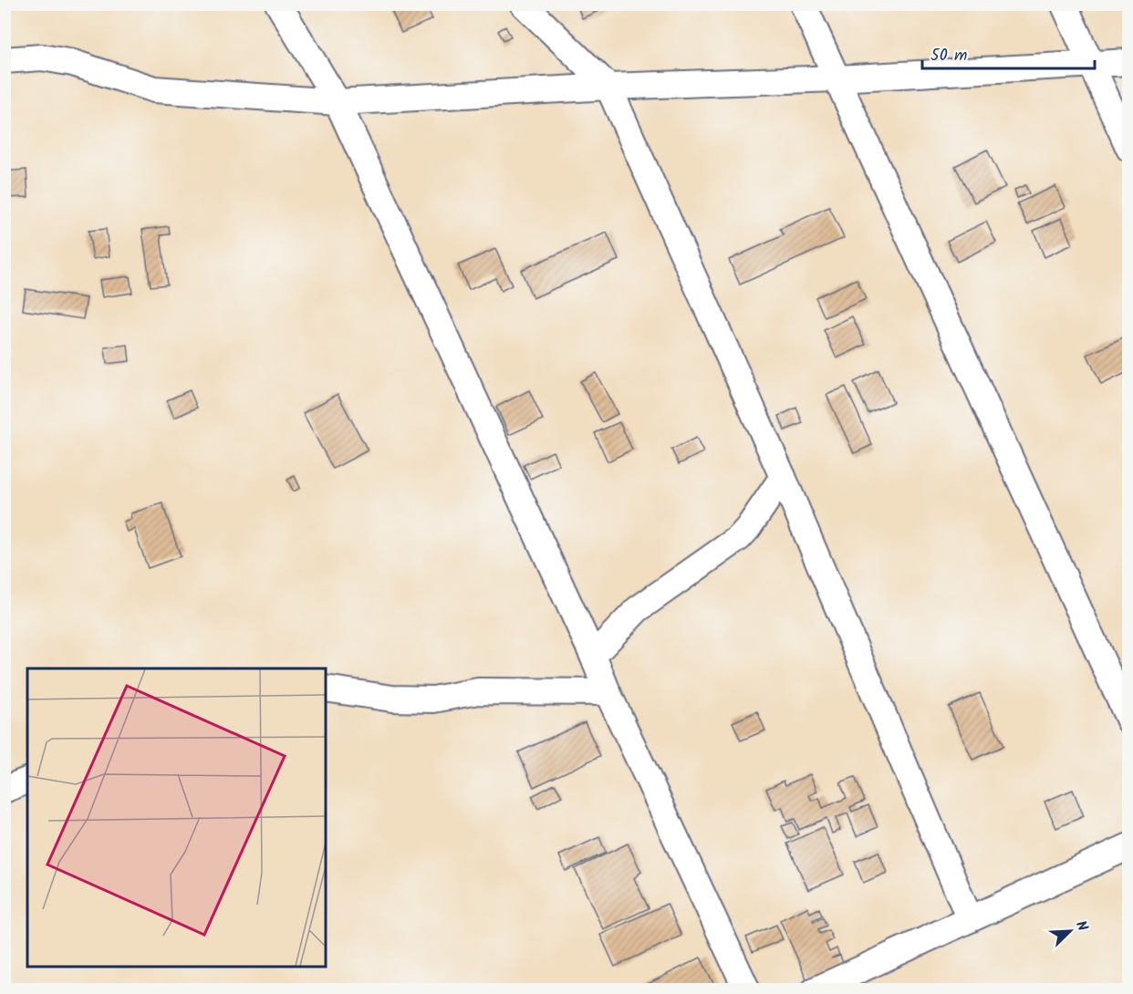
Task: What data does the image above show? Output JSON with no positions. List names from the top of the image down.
{
  "scale_bar": "50 m",
  "north": "top right"
}
